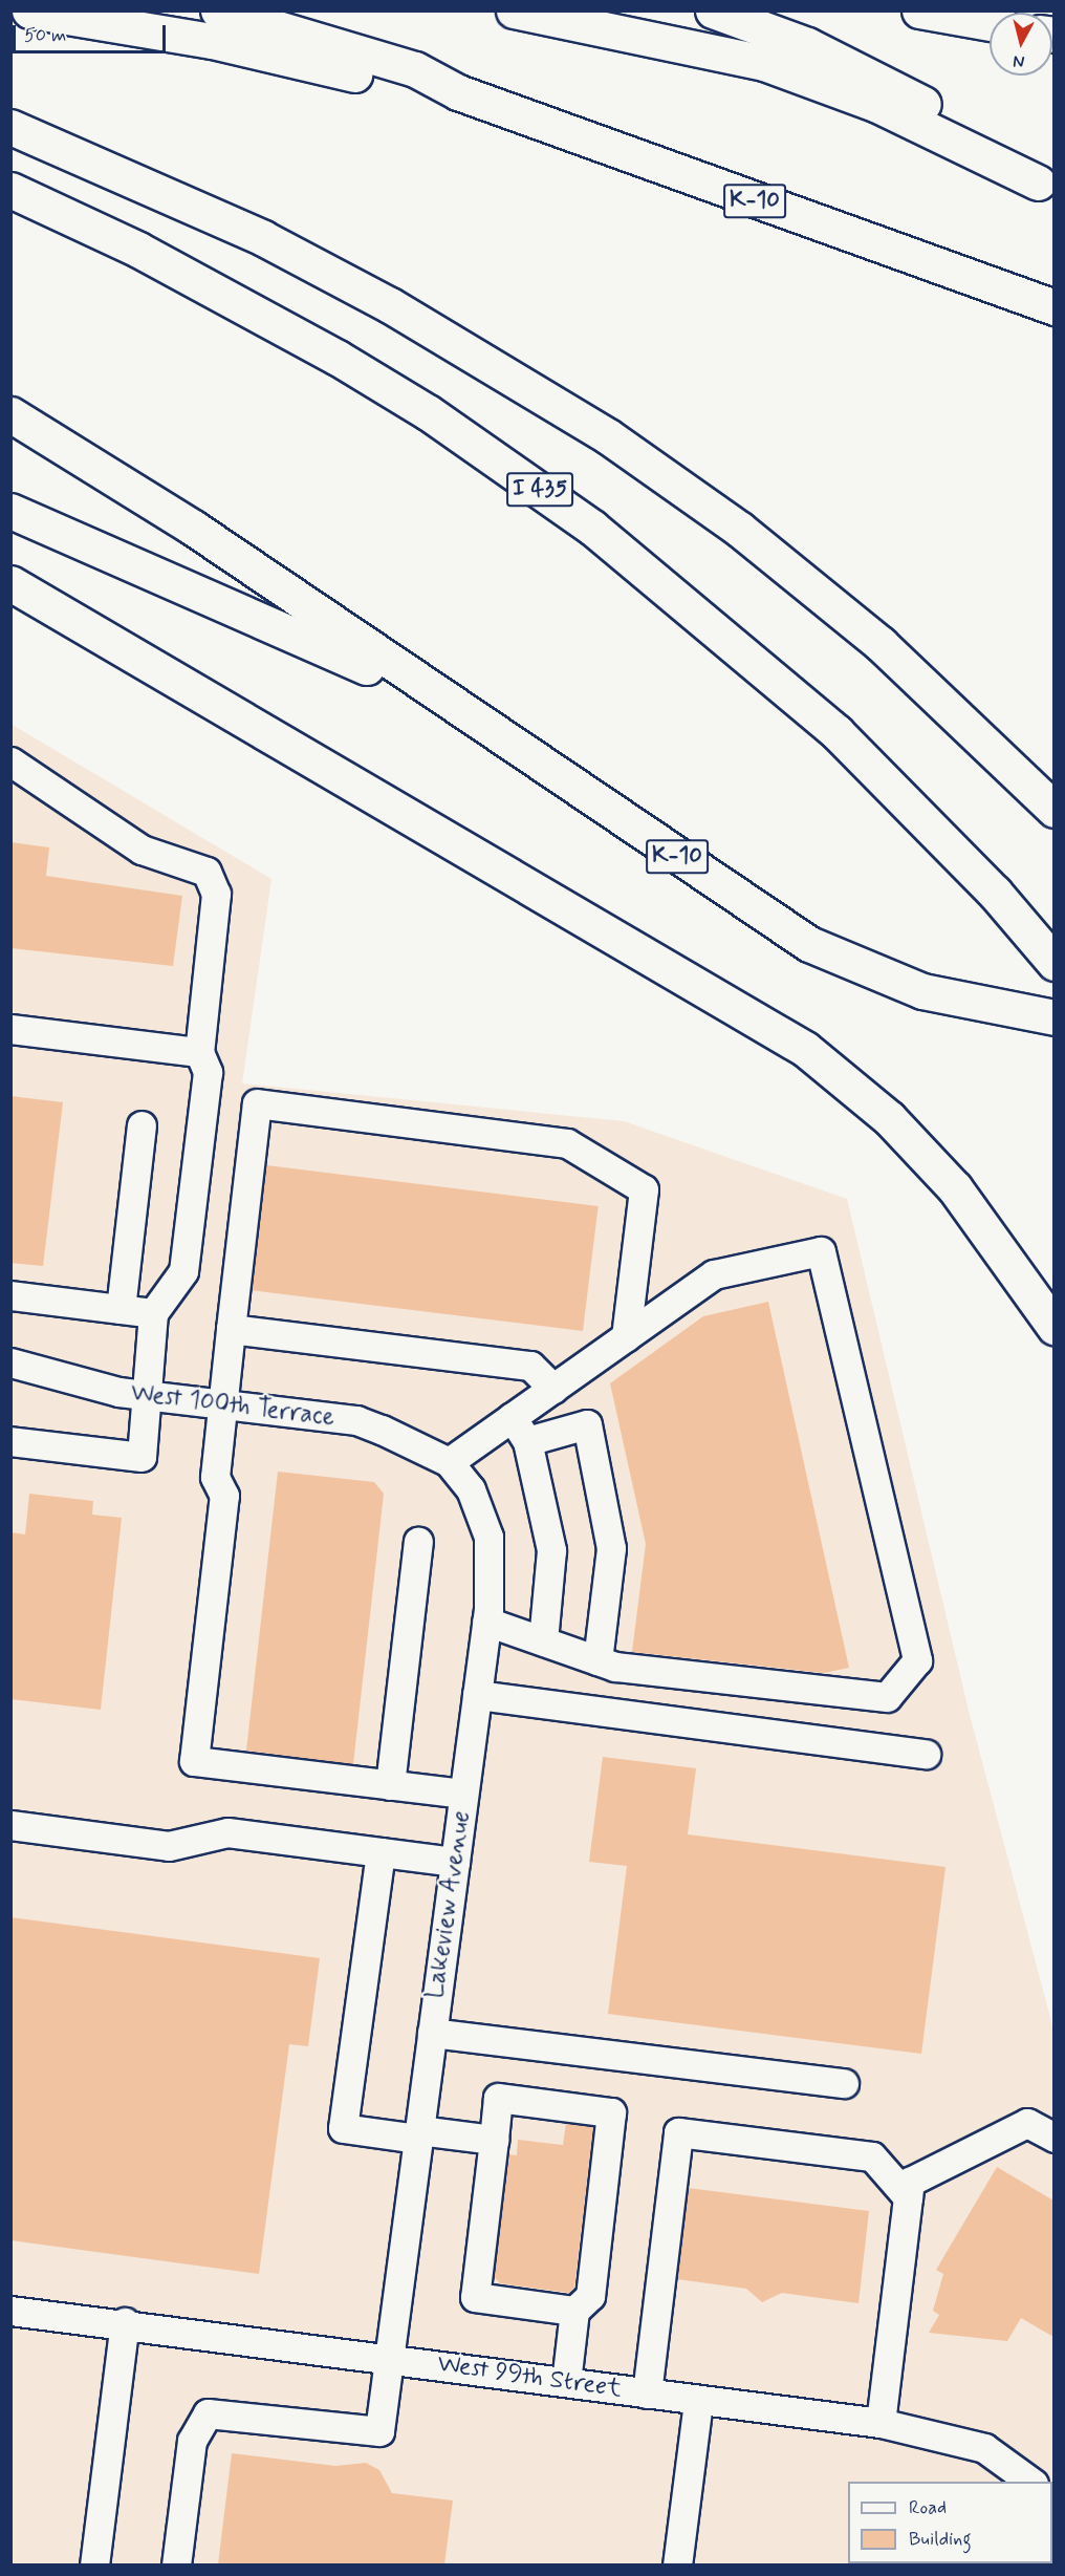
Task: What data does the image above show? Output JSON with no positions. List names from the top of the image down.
{
  "streets": {
    "highway": ["K-10", "I 435"],
    "street": ["West 100th Terrace", "Lakeview Avenue", "West 99th Street"]
  },
  "crossings": [
    ["West 100th Terrace", "Lakeview Avenue"],
    ["Lakeview Avenue", "West 99th Street"]
  ],
  "legend": ["Road", "Building"],
  "scale_bar": "50 m",
  "north": "bottom"
}
